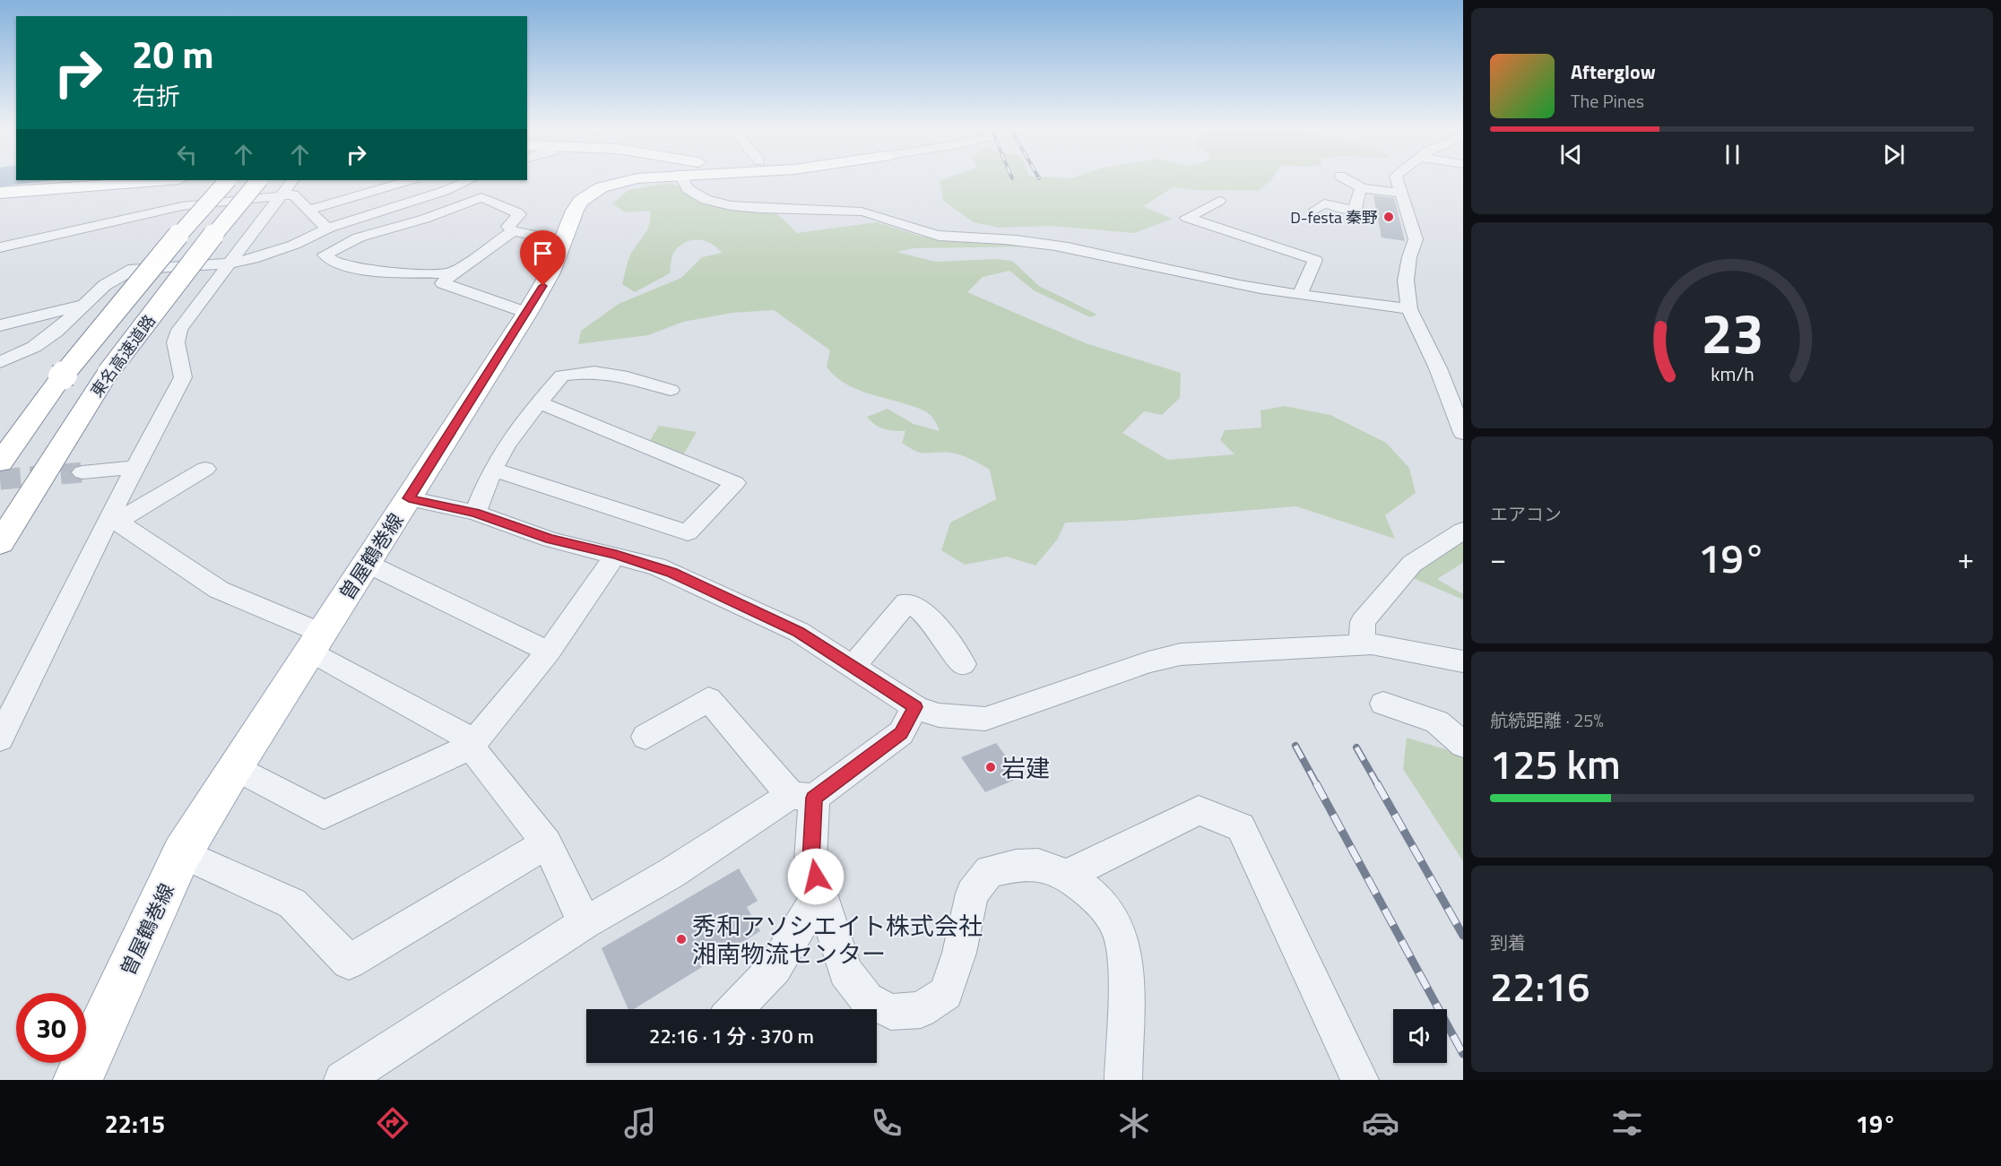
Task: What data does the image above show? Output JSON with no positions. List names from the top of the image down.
{
  "streets": {
    "main road": ["東名高速道路", "曽屋鶴巻線"]
  },
  "places": ["D-festa 秦野", "岩建", "秀和アソシエイト株式会社 湘南物流センター"],
  "page": {
    "turn": ["20 m", "右折"],
    "song": ["Afterglow", "The Pines"],
    "tile": [
      "エアコン",
      ["航続距離 · 25%", "125 km"],
      ["到着", "22:16"]
    ],
    "heat": ["−", "19°", "+"],
    "limit": "30",
    "trip": "22:16 · 1 分 · 370 m",
    "tabs": ["22:15", "19°"],
    "gauge": ["23", "km/h"]
  }
}
